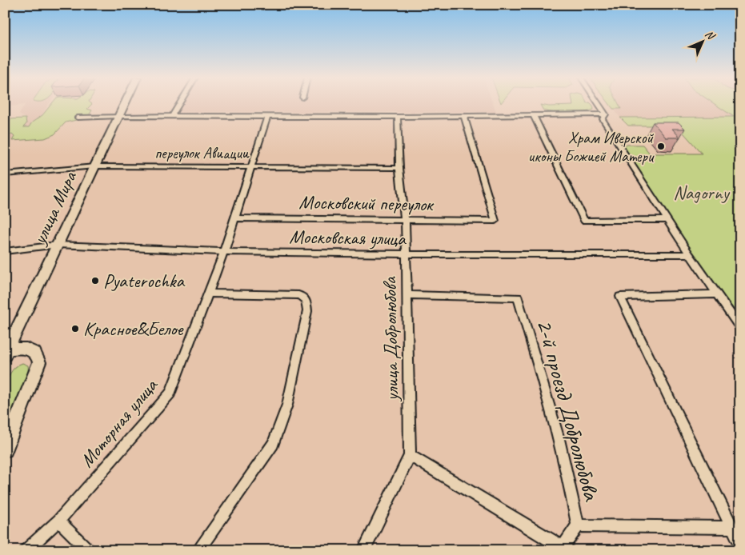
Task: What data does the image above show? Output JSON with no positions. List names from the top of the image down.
{
  "streets": {
    "main road": ["улица Мира"],
    "street": [
      "переулок Авиации",
      "Московский переулок",
      "Московская улица",
      "улица Добролюбова",
      "2-й проезд Добролюбова",
      "Моторная улица"
    ]
  },
  "crossings": [
    ["переулок Авиации", "улица Мира"],
    ["переулок Авиации", "улица Добролюбова"],
    ["переулок Авиации", "Моторная улица"],
    ["Московский переулок", "улица Добролюбова"],
    ["Московский переулок", "Моторная улица"],
    ["улица Мира", "Московская улица"],
    ["Московская улица", "улица Добролюбова"],
    ["Московская улица", "Моторная улица"],
    ["улица Добролюбова", "2-й проезд Добролюбова"]
  ],
  "parks": ["Nagorny"],
  "places": ["Храм Иверской иконы Божией Матери", "Pyaterochka", "Красное&Белое"],
  "north": "top right"
}
